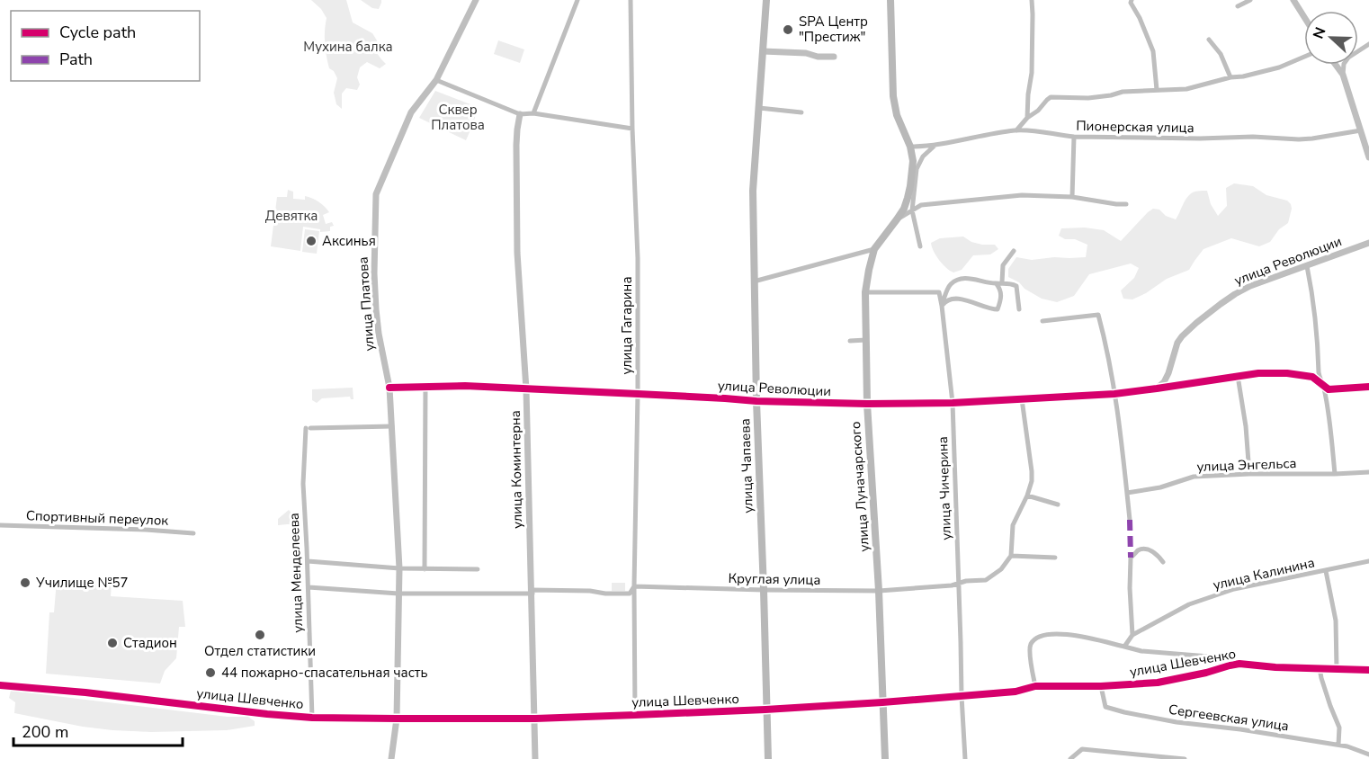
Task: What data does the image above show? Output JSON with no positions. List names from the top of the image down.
{
  "streets": {
    "main road": ["улица Чапаева", "улица Луначарского"],
    "street": [
      "Пионерская улица",
      "улица Революции",
      "улица Платова",
      "улица Гагарина",
      "улица Энгельса",
      "улица Коминтерна",
      "улица Чичерина",
      "Спортивный переулок",
      "улица Менделеева",
      "улица Калинина",
      "Круглая улица",
      "улица Шевченко",
      "Сергеевская улица"
    ]
  },
  "crossings": [
    ["Пионерская улица", "улица Луначарского"],
    ["улица Революции", "улица Платова"],
    ["улица Революции", "улица Гагарина"],
    ["улица Революции", "улица Чапаева"],
    ["улица Революции", "улица Коминтерна"],
    ["улица Революции", "улица Луначарского"],
    ["улица Революции", "улица Чичерина"],
    ["улица Платова", "улица Менделеева"],
    ["улица Платова", "Круглая улица"],
    ["улица Платова", "улица Шевченко"],
    ["улица Гагарина", "Круглая улица"],
    ["улица Гагарина", "улица Шевченко"],
    ["улица Чапаева", "Круглая улица"],
    ["улица Чапаева", "улица Шевченко"],
    ["улица Коминтерна", "Круглая улица"],
    ["улица Коминтерна", "улица Шевченко"],
    ["улица Луначарского", "Круглая улица"],
    ["улица Луначарского", "улица Шевченко"],
    ["улица Чичерина", "Круглая улица"],
    ["улица Чичерина", "улица Шевченко"],
    ["улица Менделеева", "Круглая улица"],
    ["улица Менделеева", "улица Шевченко"],
    ["улица Калинина", "улица Шевченко"],
    ["улица Шевченко", "Сергеевская улица"]
  ],
  "parks": ["Мухина балка", "Сквер Платова", "Девятка"],
  "places": [
    "SPA Центр \"Престиж\"",
    "Аксинья",
    "Училище №57",
    "Отдел статистики",
    "Стадион",
    "44 пожарно-спасательная часть"
  ],
  "legend": ["Cycle path", "Path"],
  "scale_bar": "200 m",
  "north": "left"
}
